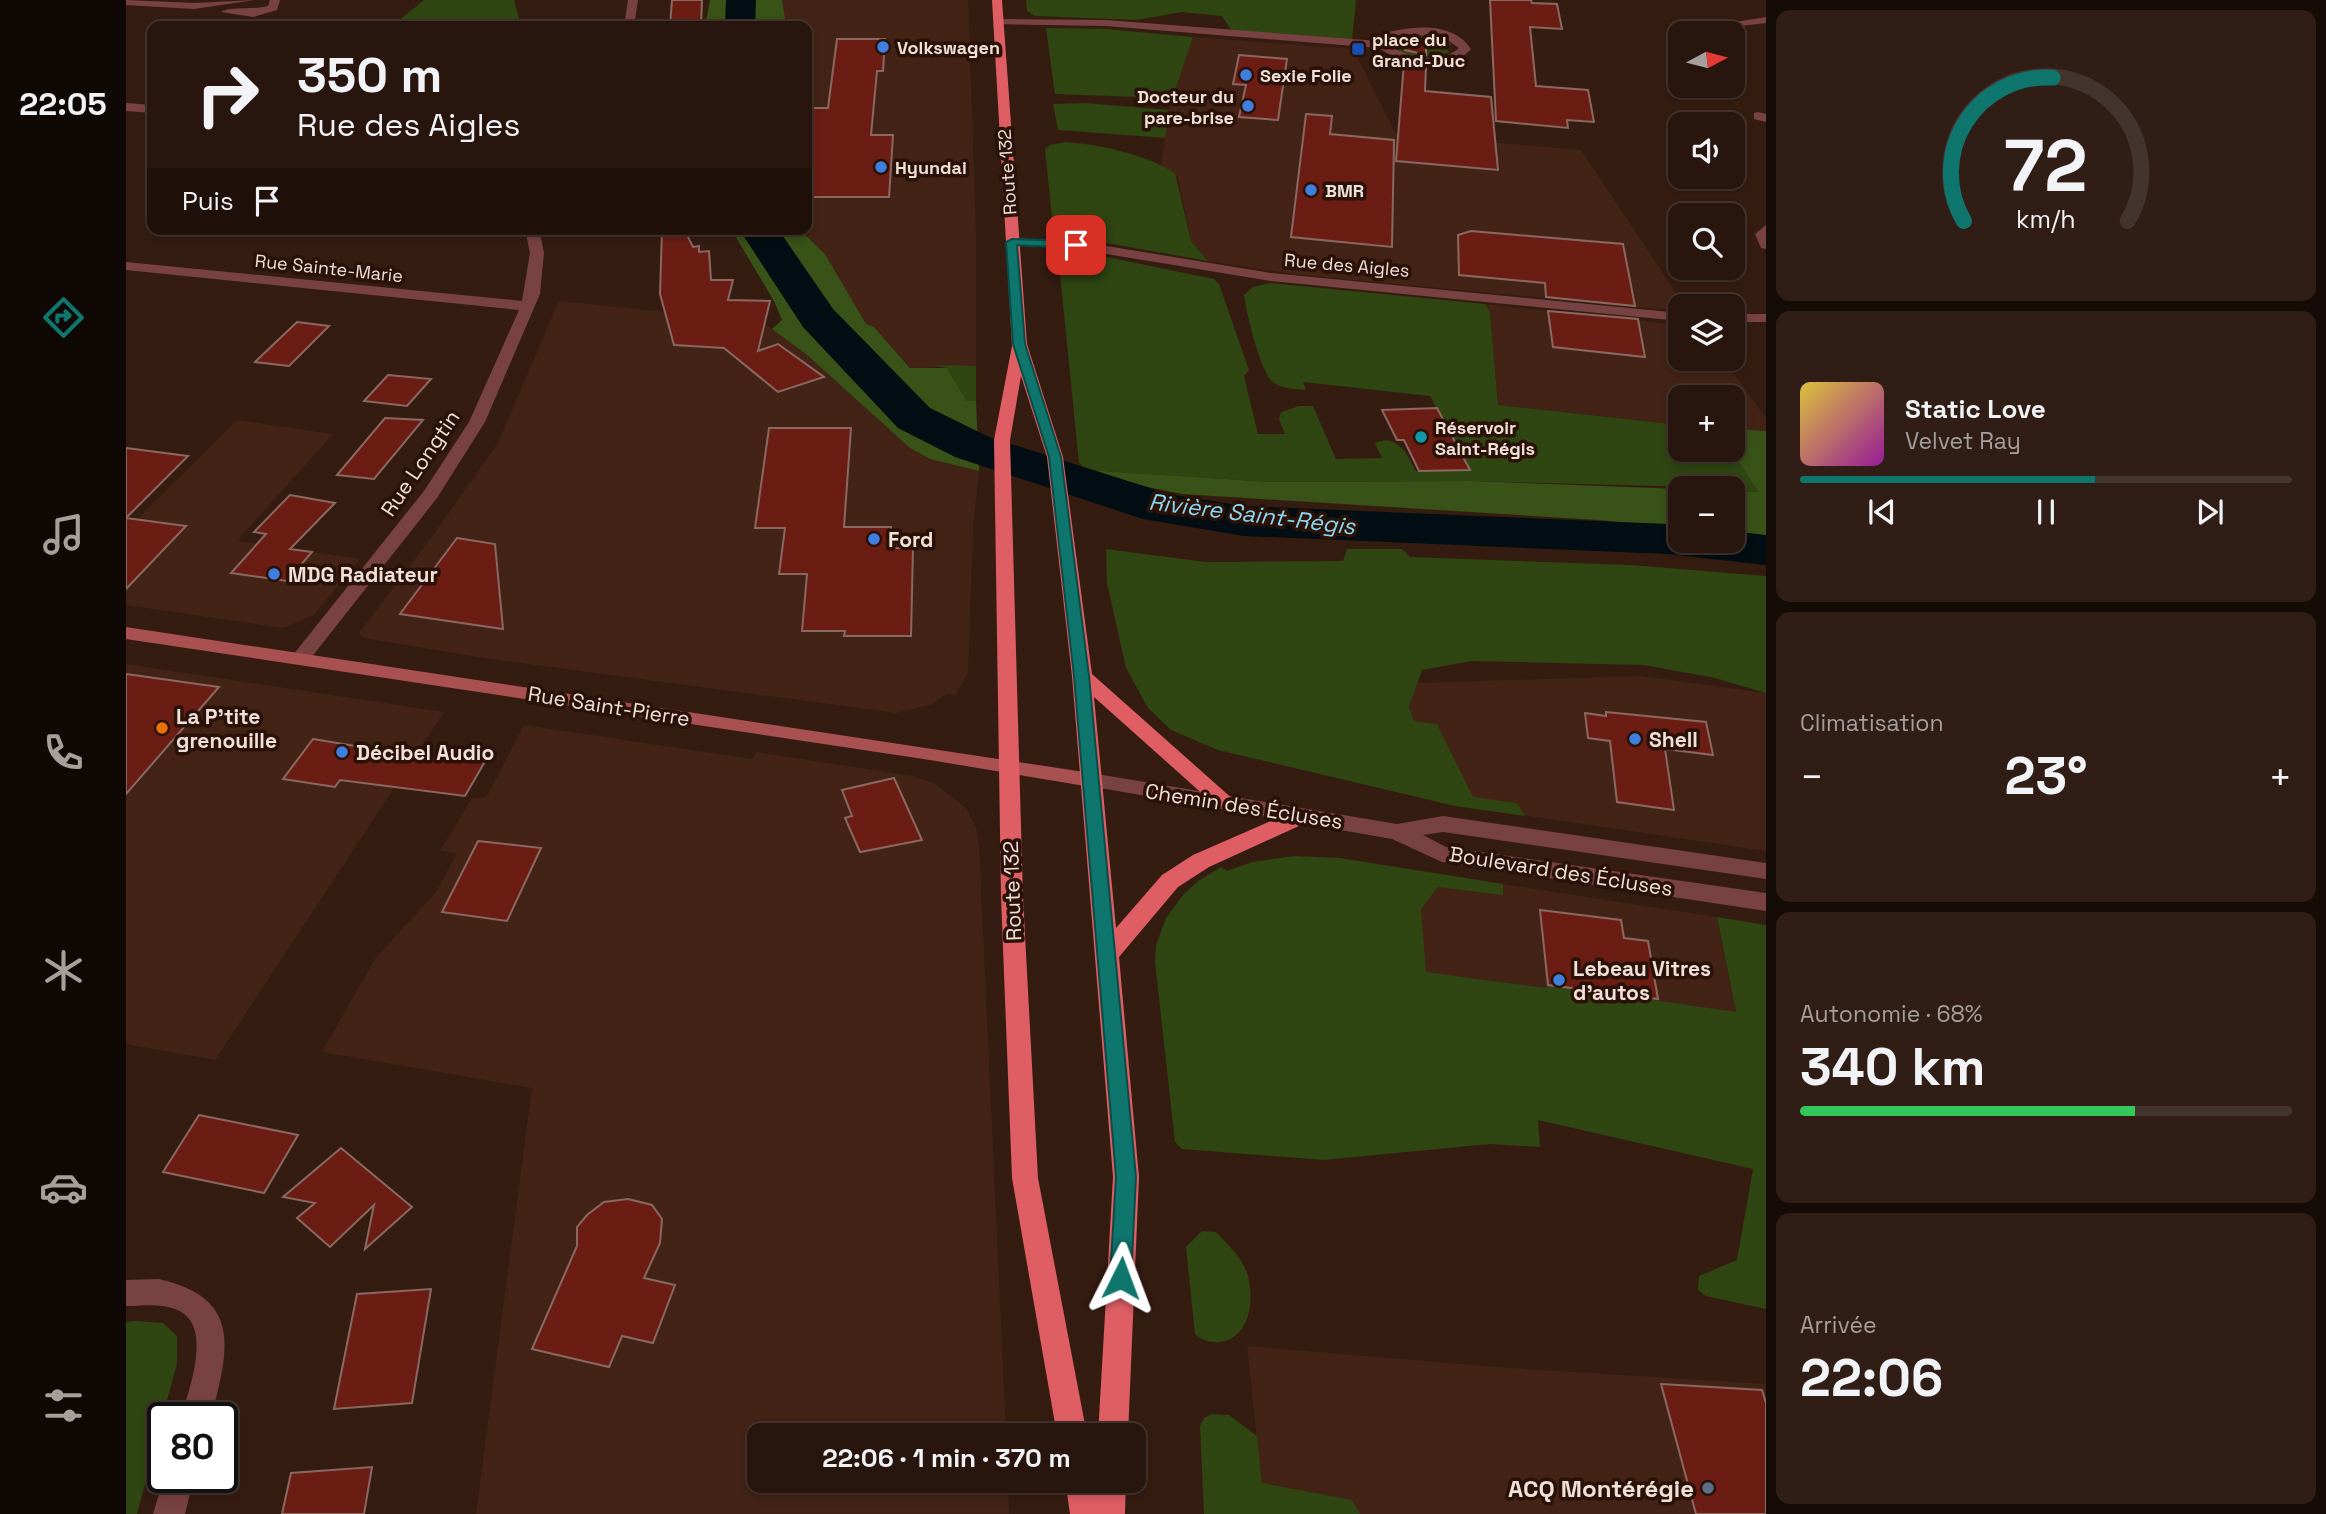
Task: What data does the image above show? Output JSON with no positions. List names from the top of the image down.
{
  "streets": {
    "highway": ["Route 132"],
    "main road": ["Rue Saint-Pierre"],
    "street": [
      "Rue des Aigles",
      "Rue Sainte-Marie",
      "Rue Longtin",
      "Chemin des Écluses",
      "Boulevard des Écluses"
    ]
  },
  "crossings": [
    ["Route 132", "Rue des Aigles"],
    ["Route 132", "Rue Saint-Pierre"],
    ["Route 132", "Chemin des Écluses"],
    ["Rue Sainte-Marie", "Rue Longtin"],
    ["Rue Longtin", "Rue Saint-Pierre"],
    ["Rue Saint-Pierre", "Chemin des Écluses"],
    ["Chemin des Écluses", "Boulevard des Écluses"]
  ],
  "water": ["Rivière Saint-Régis"],
  "places": {
    "other": [
      "Volkswagen",
      "Sexie Folie",
      "Docteur du pare-brise",
      "Hyundai",
      "BMR",
      "Réservoir Saint-Régis",
      "Ford",
      "MDG Radiateur",
      "La P'tite grenouille",
      "Shell",
      "Décibel Audio",
      "Lebeau Vitres d'autos",
      "ACQ Montérégie"
    ],
    "transit": ["place du Grand-Duc"]
  },
  "north": "right",
  "page": {
    "tabs": "22:05",
    "map_buttons": ["+", "−"],
    "turn": ["350 m", "Rue des Aigles"],
    "then": "Puis",
    "song": ["Static Love", "Velvet Ray"],
    "tile": [
      "Climatisation",
      ["Autonomie · 68%", "340 km"],
      ["Arrivée", "22:06"]
    ],
    "heat": ["−", "23°", "+"],
    "limit": "80",
    "trip": "22:06 · 1 min · 370 m",
    "gauge": ["72", "km/h"]
  }
}
